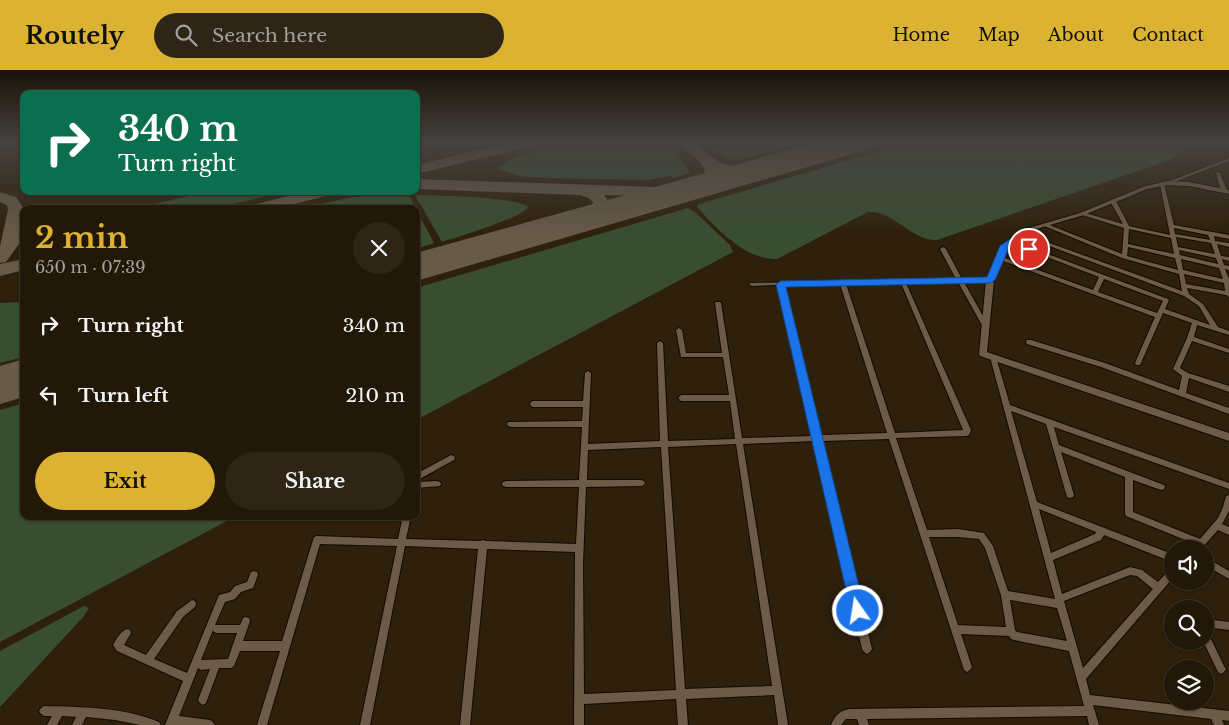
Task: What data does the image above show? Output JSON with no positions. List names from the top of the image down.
{
  "page": {
    "header": "Routely",
    "search": "Search here",
    "nav": [
      "Home",
      "Map",
      "About",
      "Contact"
    ],
    "turn": ["340 m", "Turn right"],
    "heading": ["2 min", "650 m · 07:39"],
    "list": [
      {
        "name": "Turn right",
        "value": "340 m"
      },
      {
        "name": "Turn left",
        "value": "210 m"
      }
    ],
    "buttons": ["Exit", "Share"]
  }
}
